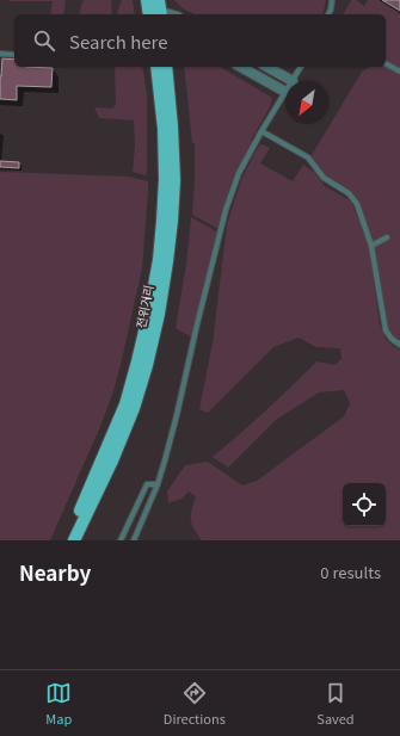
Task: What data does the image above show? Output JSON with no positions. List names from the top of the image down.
{
  "streets": {
    "main road": ["전위거리"]
  },
  "north": "bottom left",
  "page": {
    "search": "Search here",
    "heading": ["Nearby", "0 results"],
    "nav": ["Map", "Directions", "Saved"]
  }
}
